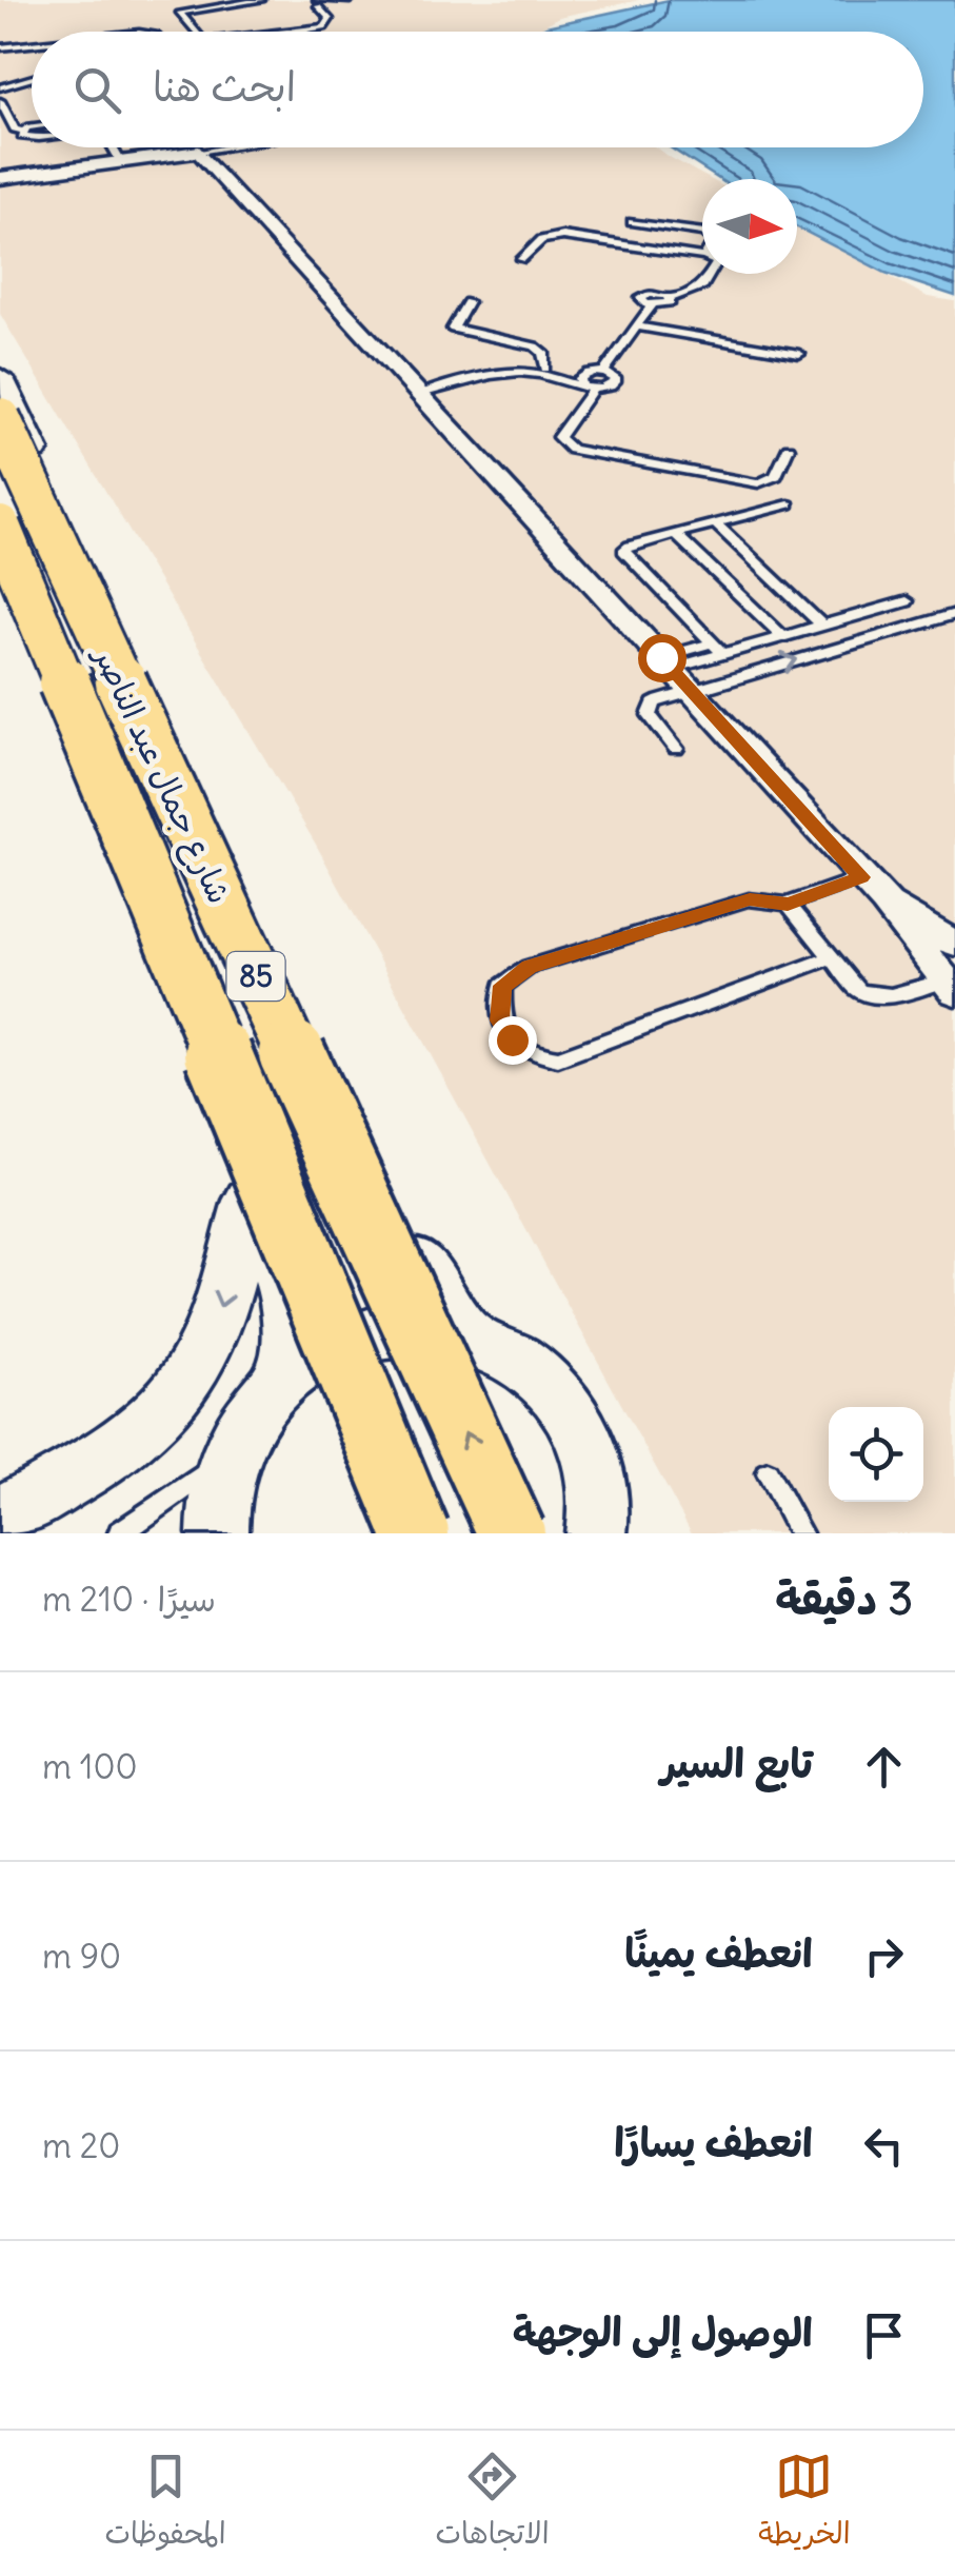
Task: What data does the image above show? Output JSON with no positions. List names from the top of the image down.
{
  "streets": {
    "highway": ["شارع جمال عبد الناصر", "85"]
  },
  "north": "right",
  "page": {
    "search": "ابحث هنا",
    "heading": ["3 دقيقة", "سيرًا · 210 m"],
    "list": [
      ["تابع السير", "100 m"],
      ["انعطف يمينًا", "90 m"],
      ["انعطف يسارًا", "20 m"],
      "الوصول إلى الوجهة"
    ],
    "nav": ["الخريطة", "الاتجاهات", "المحفوظات"]
  }
}
